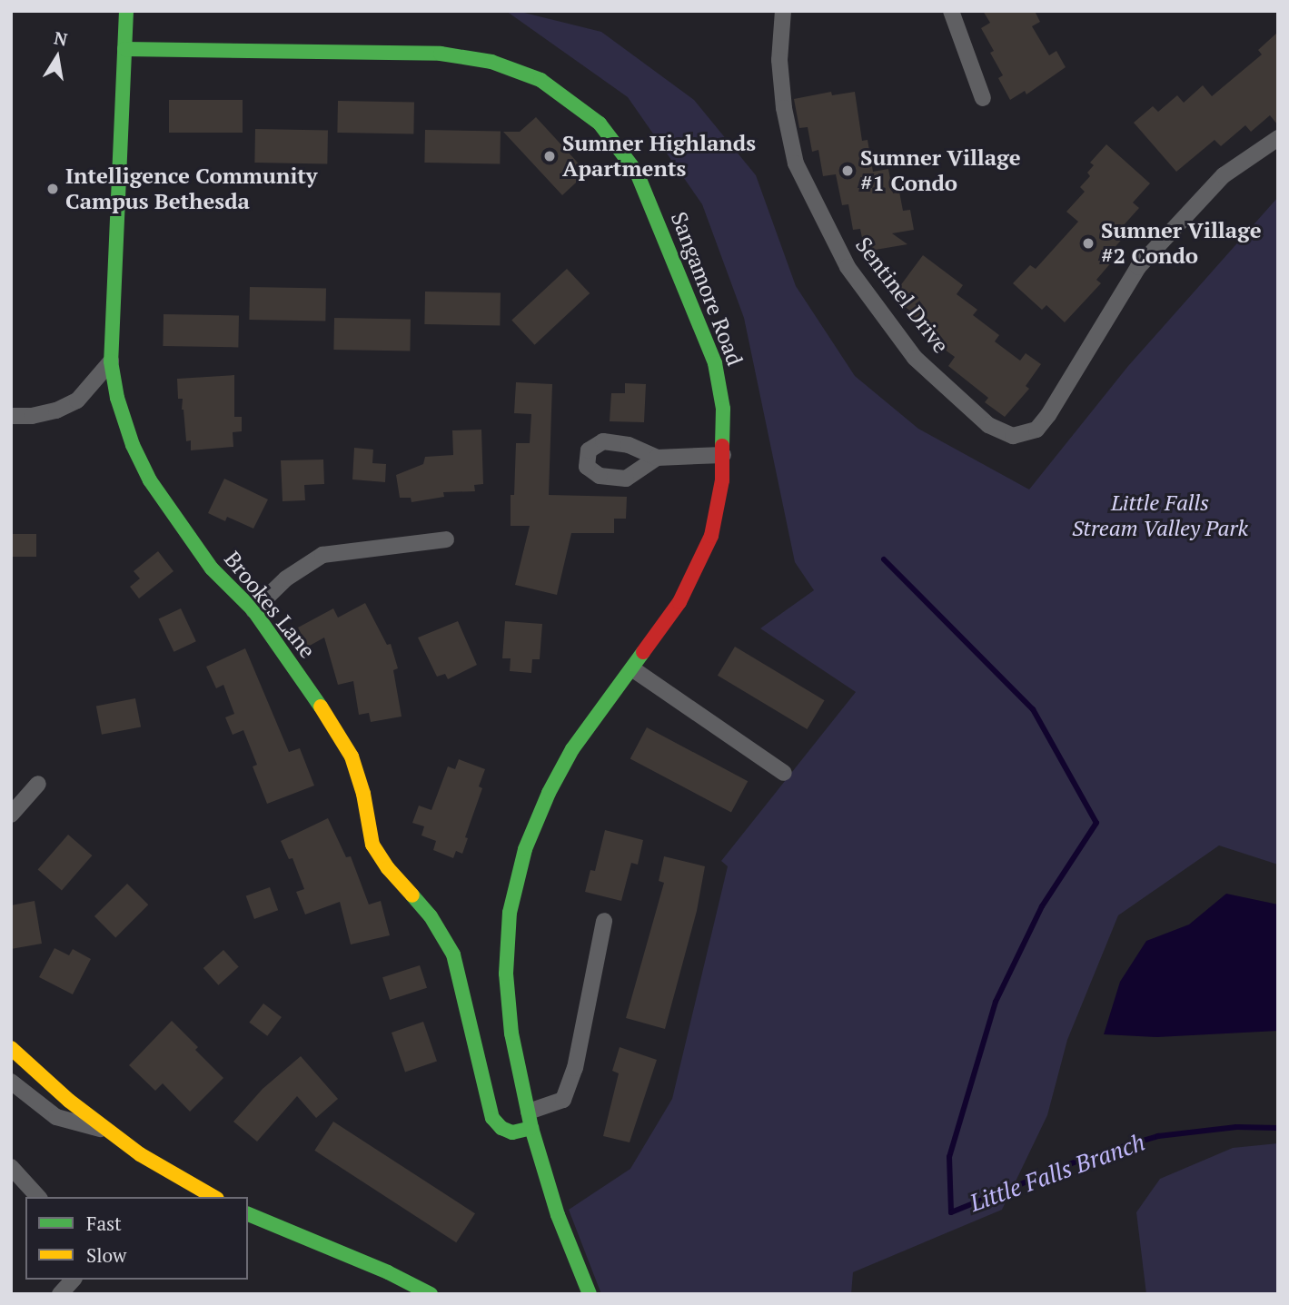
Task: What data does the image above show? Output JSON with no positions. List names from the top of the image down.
{
  "streets": {
    "street": ["Sangamore Road", "Sentinel Drive", "Brookes Lane"]
  },
  "crossings": [
    ["Sangamore Road", "Brookes Lane"]
  ],
  "water": ["Little Falls Branch"],
  "parks": ["Little Falls Stream Valley Park"],
  "places": [
    "Sumner Highlands Apartments",
    "Sumner Village #1 Condo",
    "Intelligence Community Campus Bethesda",
    "Sumner Village #2 Condo"
  ],
  "legend": ["Fast", "Slow"],
  "north": "top"
}
